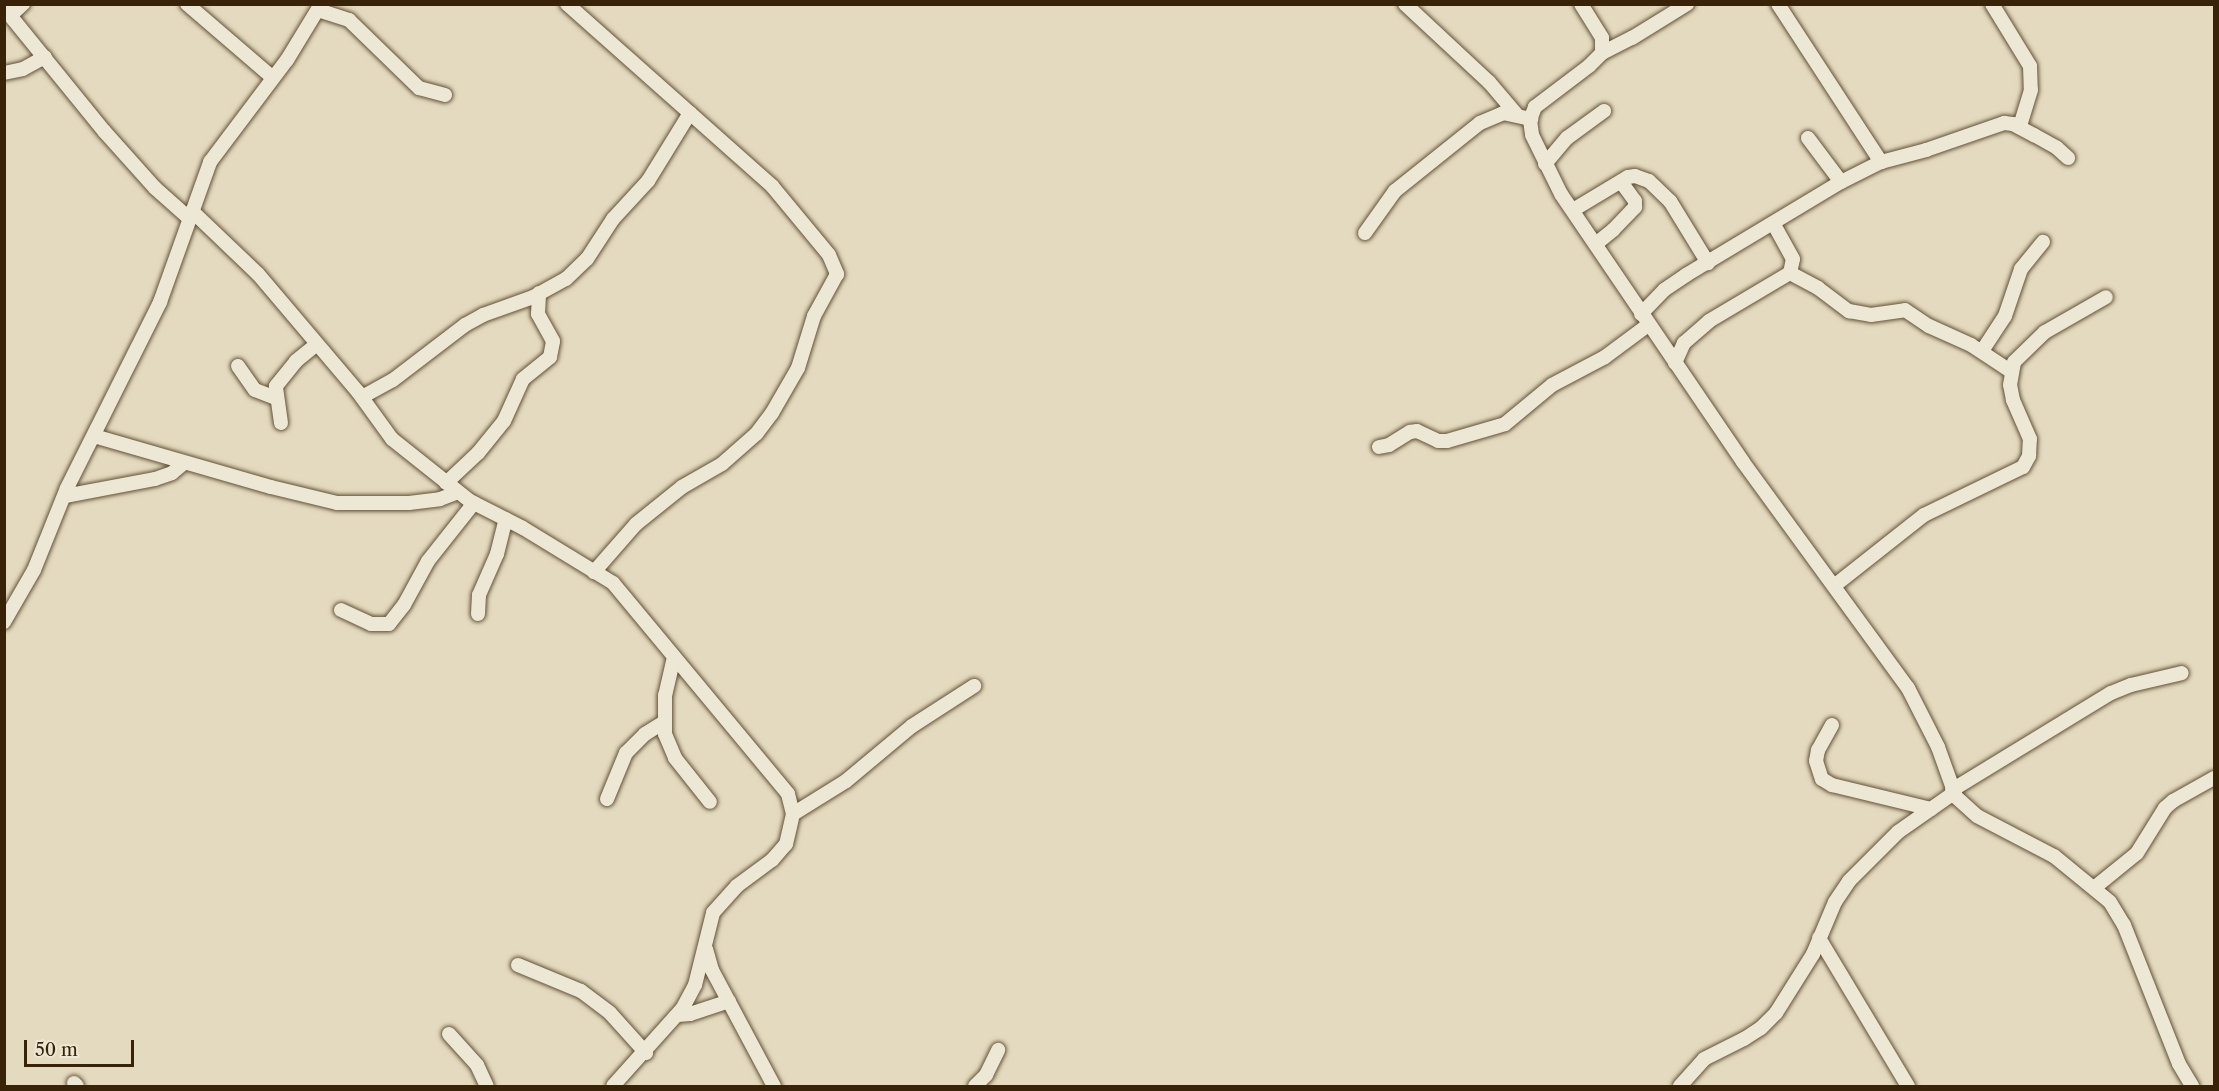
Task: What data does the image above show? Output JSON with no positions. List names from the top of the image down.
{
  "scale_bar": "50 m"
}
